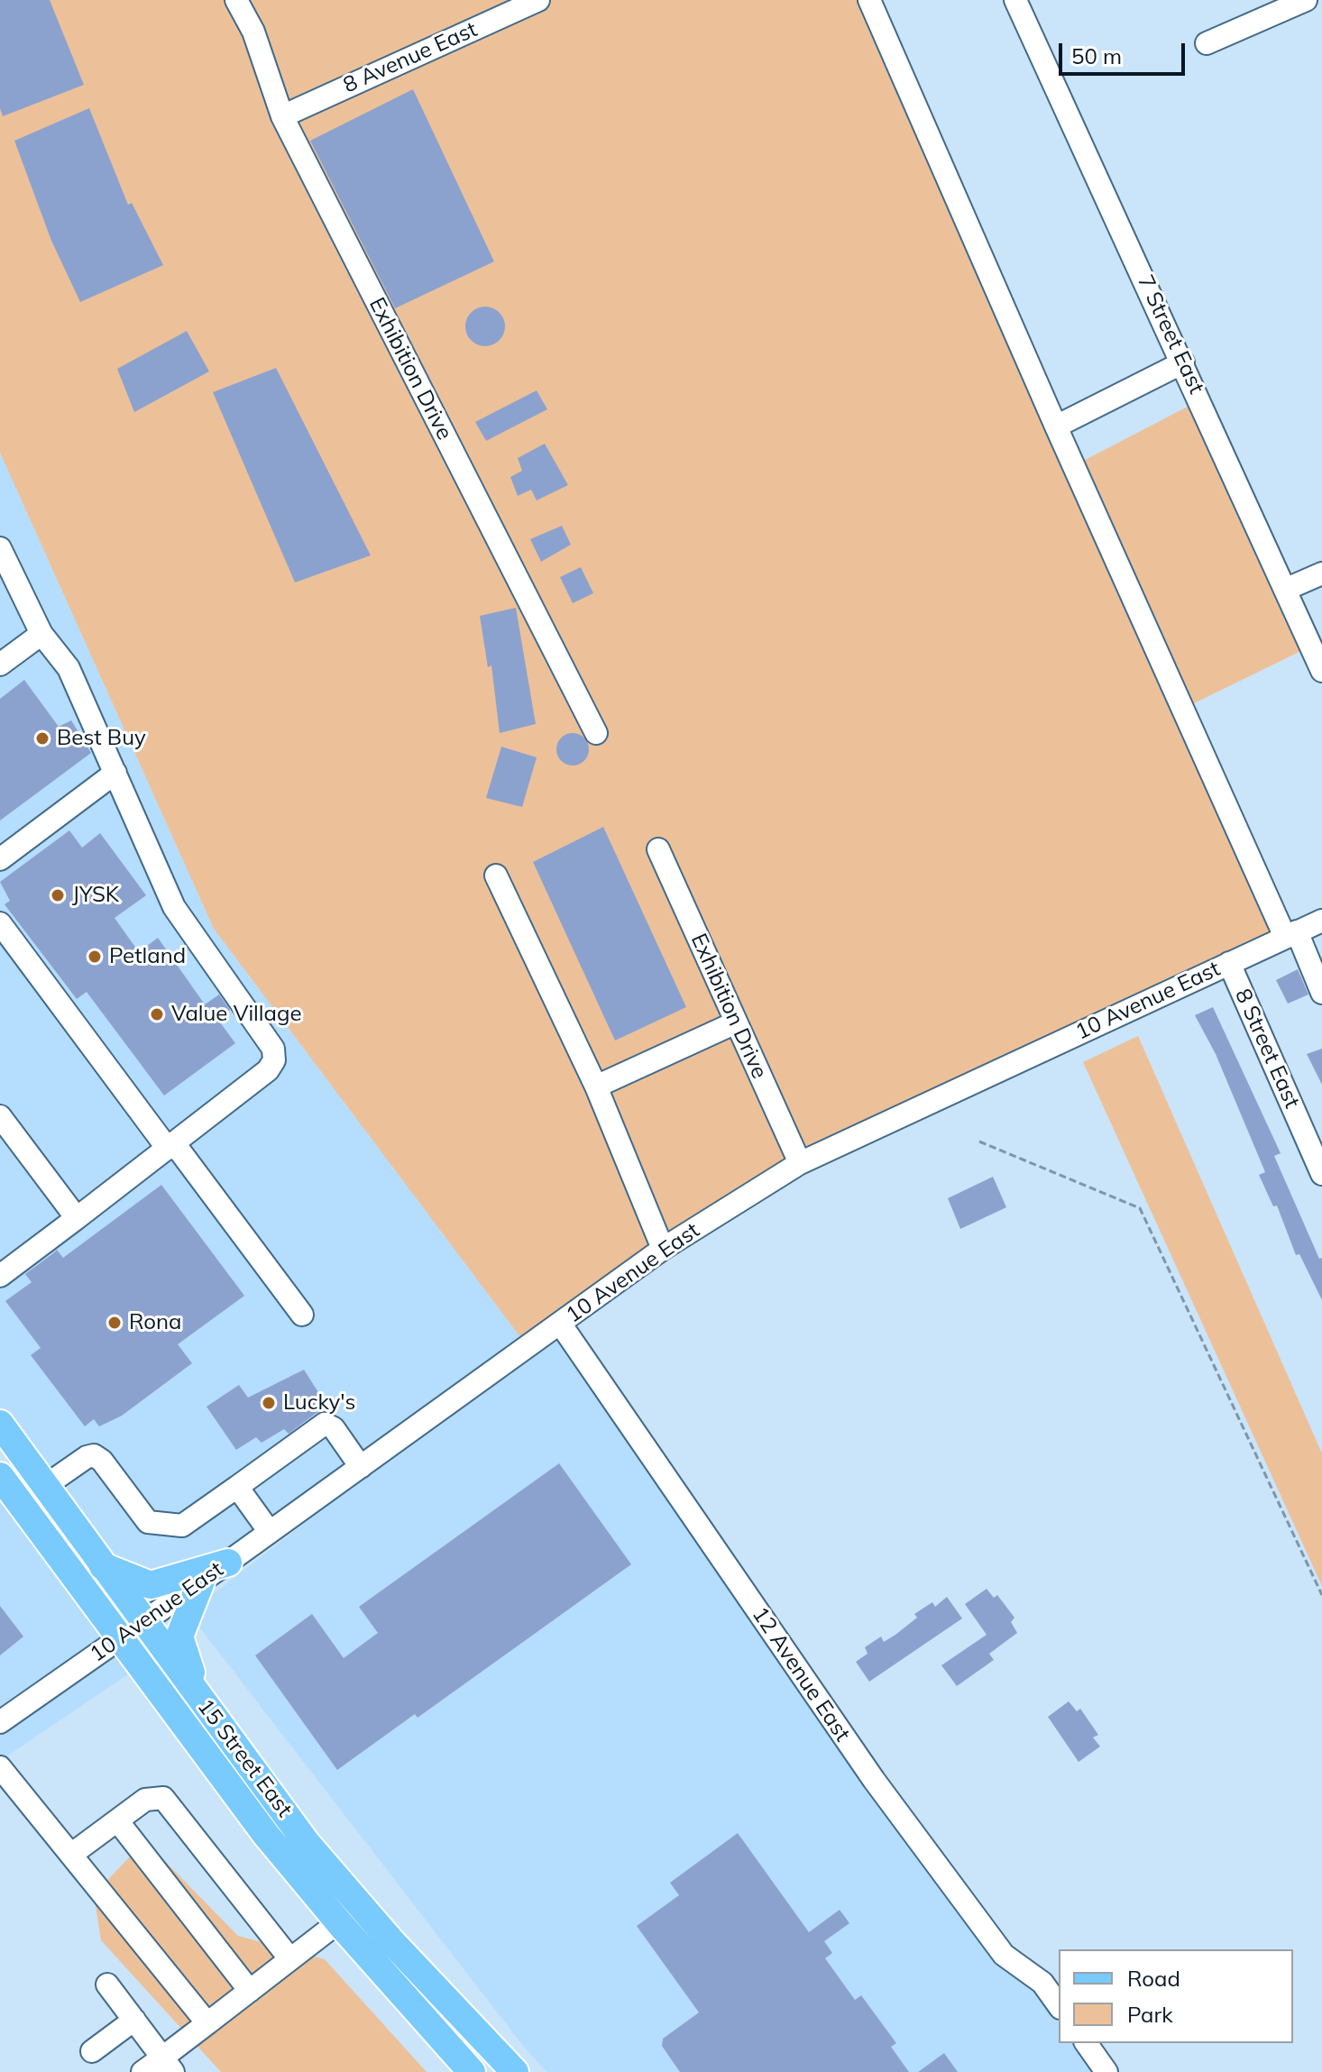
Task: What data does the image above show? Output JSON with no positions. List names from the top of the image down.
{
  "streets": {
    "main road": ["15 Street East"],
    "street": [
      "8 Avenue East",
      "7 Street East",
      "Exhibition Drive",
      "10 Avenue East",
      "8 Street East",
      "12 Avenue East"
    ]
  },
  "crossings": [
    ["8 Avenue East", "Exhibition Drive"],
    ["Exhibition Drive", "10 Avenue East"],
    ["10 Avenue East", "8 Street East"],
    ["10 Avenue East", "12 Avenue East"],
    ["10 Avenue East", "15 Street East"]
  ],
  "places": [
    "Best Buy",
    "JYSK",
    "Petland",
    "Value Village",
    "Rona",
    "Lucky's"
  ],
  "legend": ["Road", "Park"],
  "scale_bar": "50 m"
}
